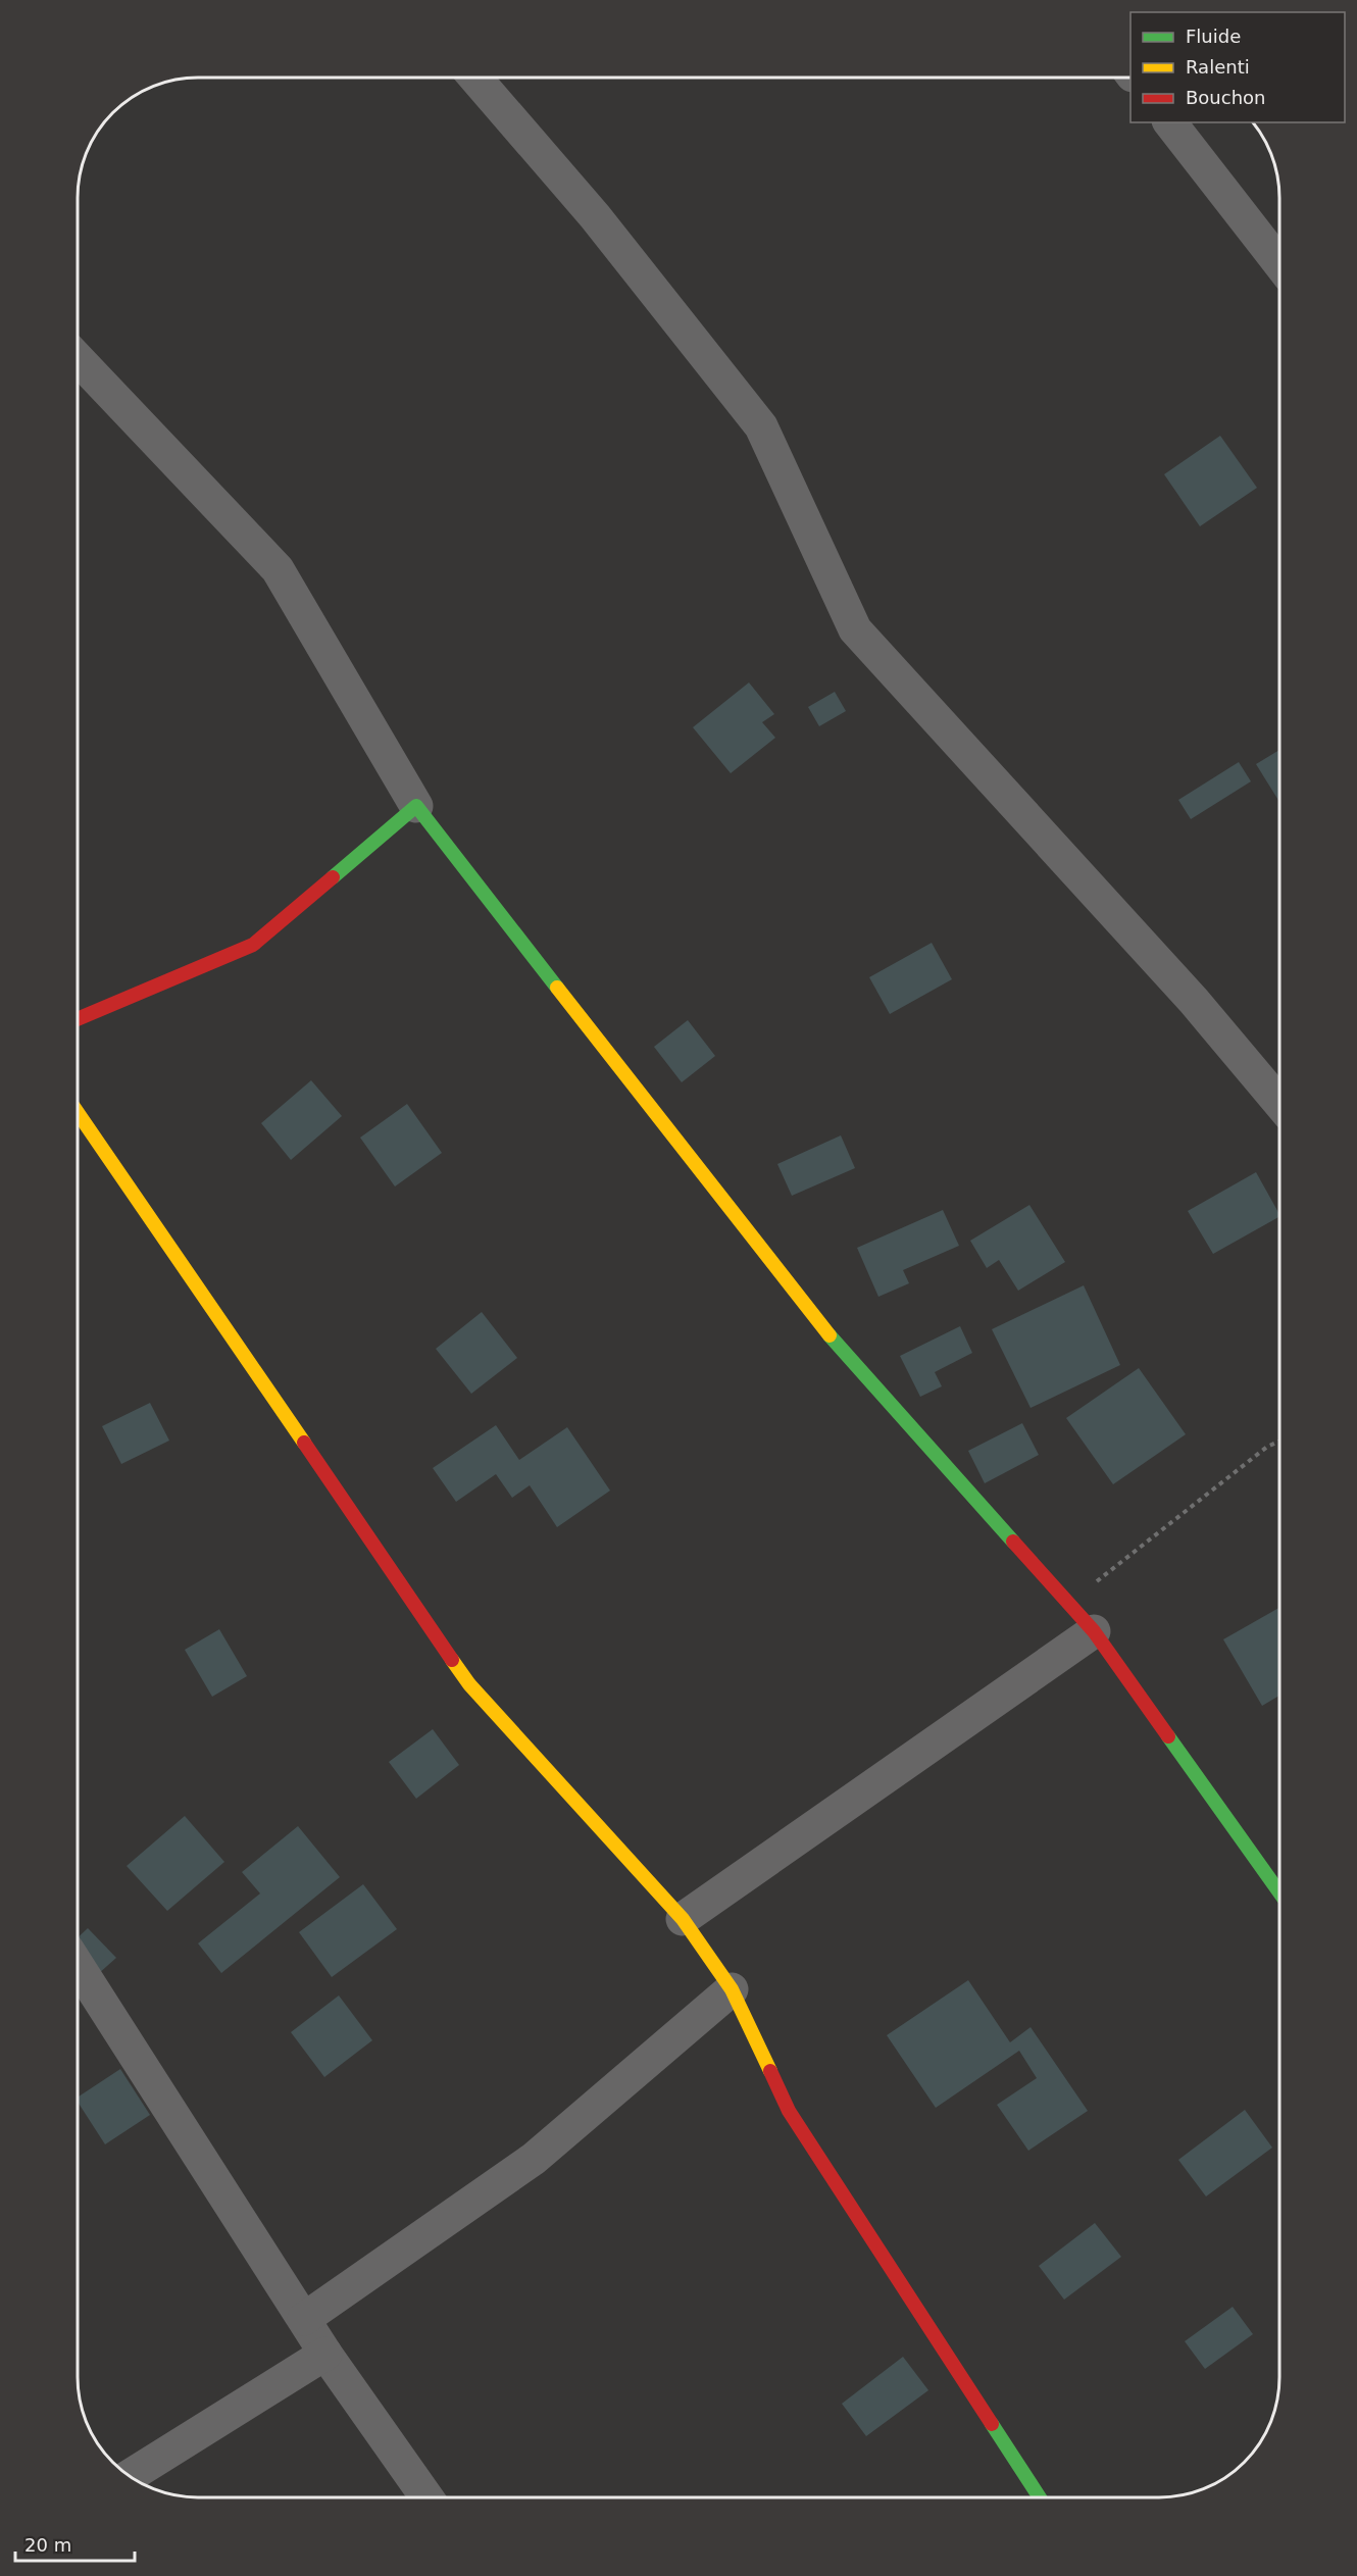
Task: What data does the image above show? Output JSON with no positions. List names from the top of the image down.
{
  "legend": ["Fluide", "Ralenti", "Bouchon"],
  "scale_bar": "20 m"
}
